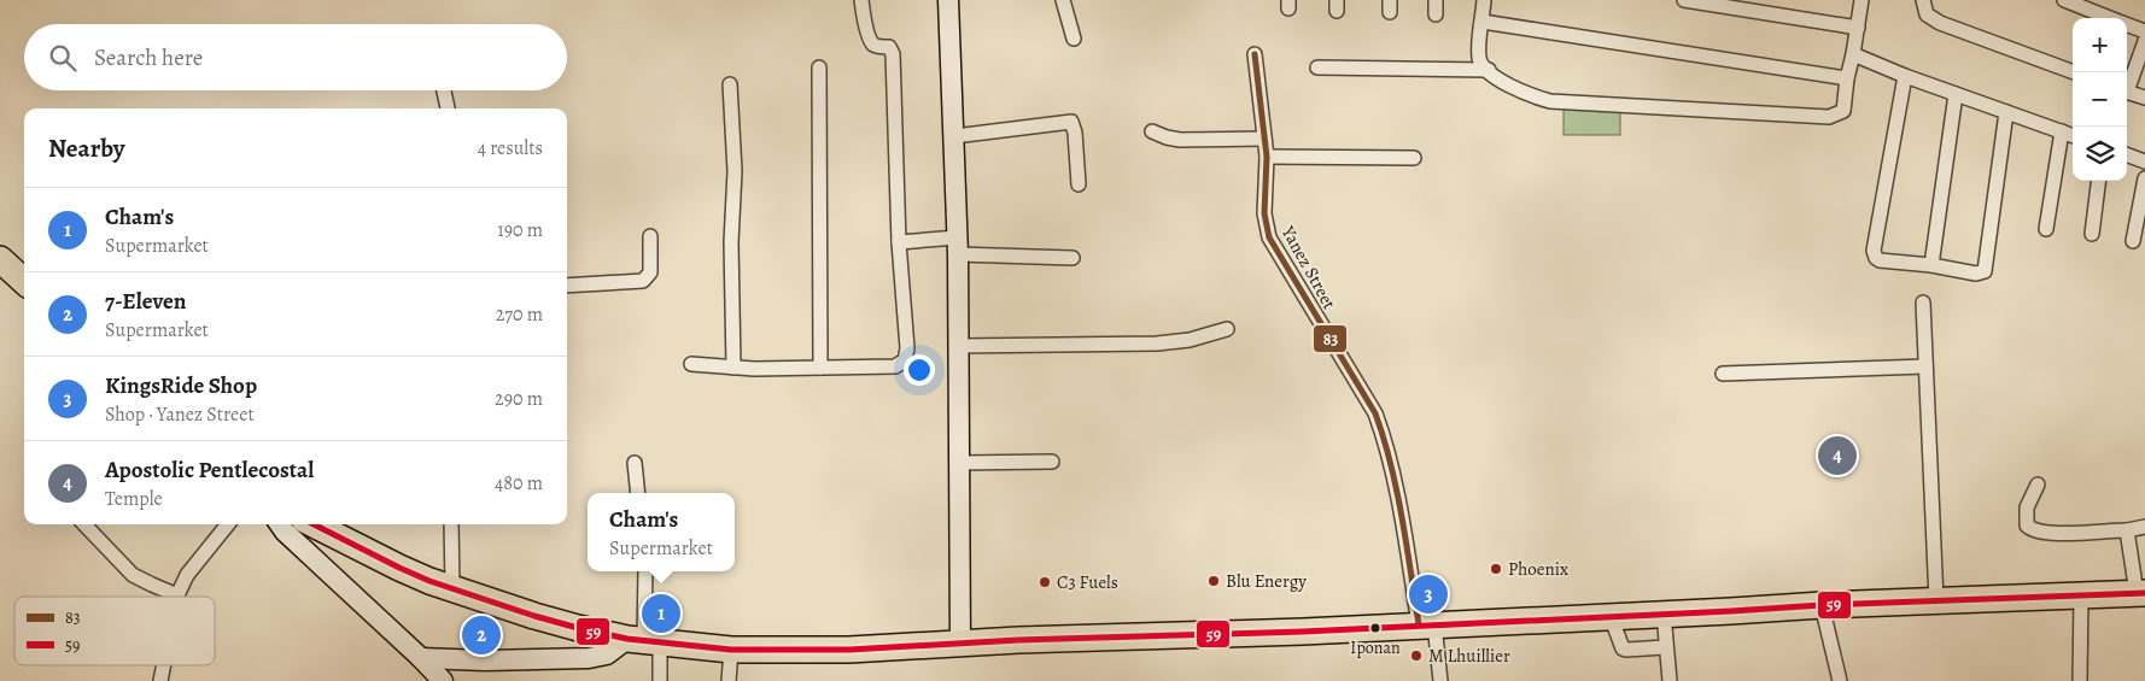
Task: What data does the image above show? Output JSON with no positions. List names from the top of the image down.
{
  "streets": {
    "street": ["Yanez Street"]
  },
  "places": [
    "Phoenix",
    "Blu Energy",
    "C3 Fuels",
    "Iponan",
    "M Lhuillier"
  ],
  "lines": ["transit line 83", "transit line 59"],
  "legend": ["83", "59"],
  "page": {
    "map_buttons": ["+", "−"],
    "search": "Search here",
    "heading": ["Nearby", "4 results"],
    "list": [
      {
        "mark": "1",
        "name": "Cham's",
        "note": "Supermarket",
        "value": "190 m"
      },
      {
        "mark": "2",
        "name": "7-Eleven",
        "note": "Supermarket",
        "value": "270 m"
      },
      {
        "mark": "3",
        "name": "KingsRide Shop",
        "note": "Shop · Yanez Street",
        "value": "290 m"
      },
      {
        "mark": "4",
        "name": "Apostolic Pentlecostal",
        "note": "Temple",
        "value": "480 m"
      }
    ],
    "pins": [
      "4",
      "3",
      "1",
      "2"
    ],
    "popup": ["Cham's", "Supermarket"]
  }
}
